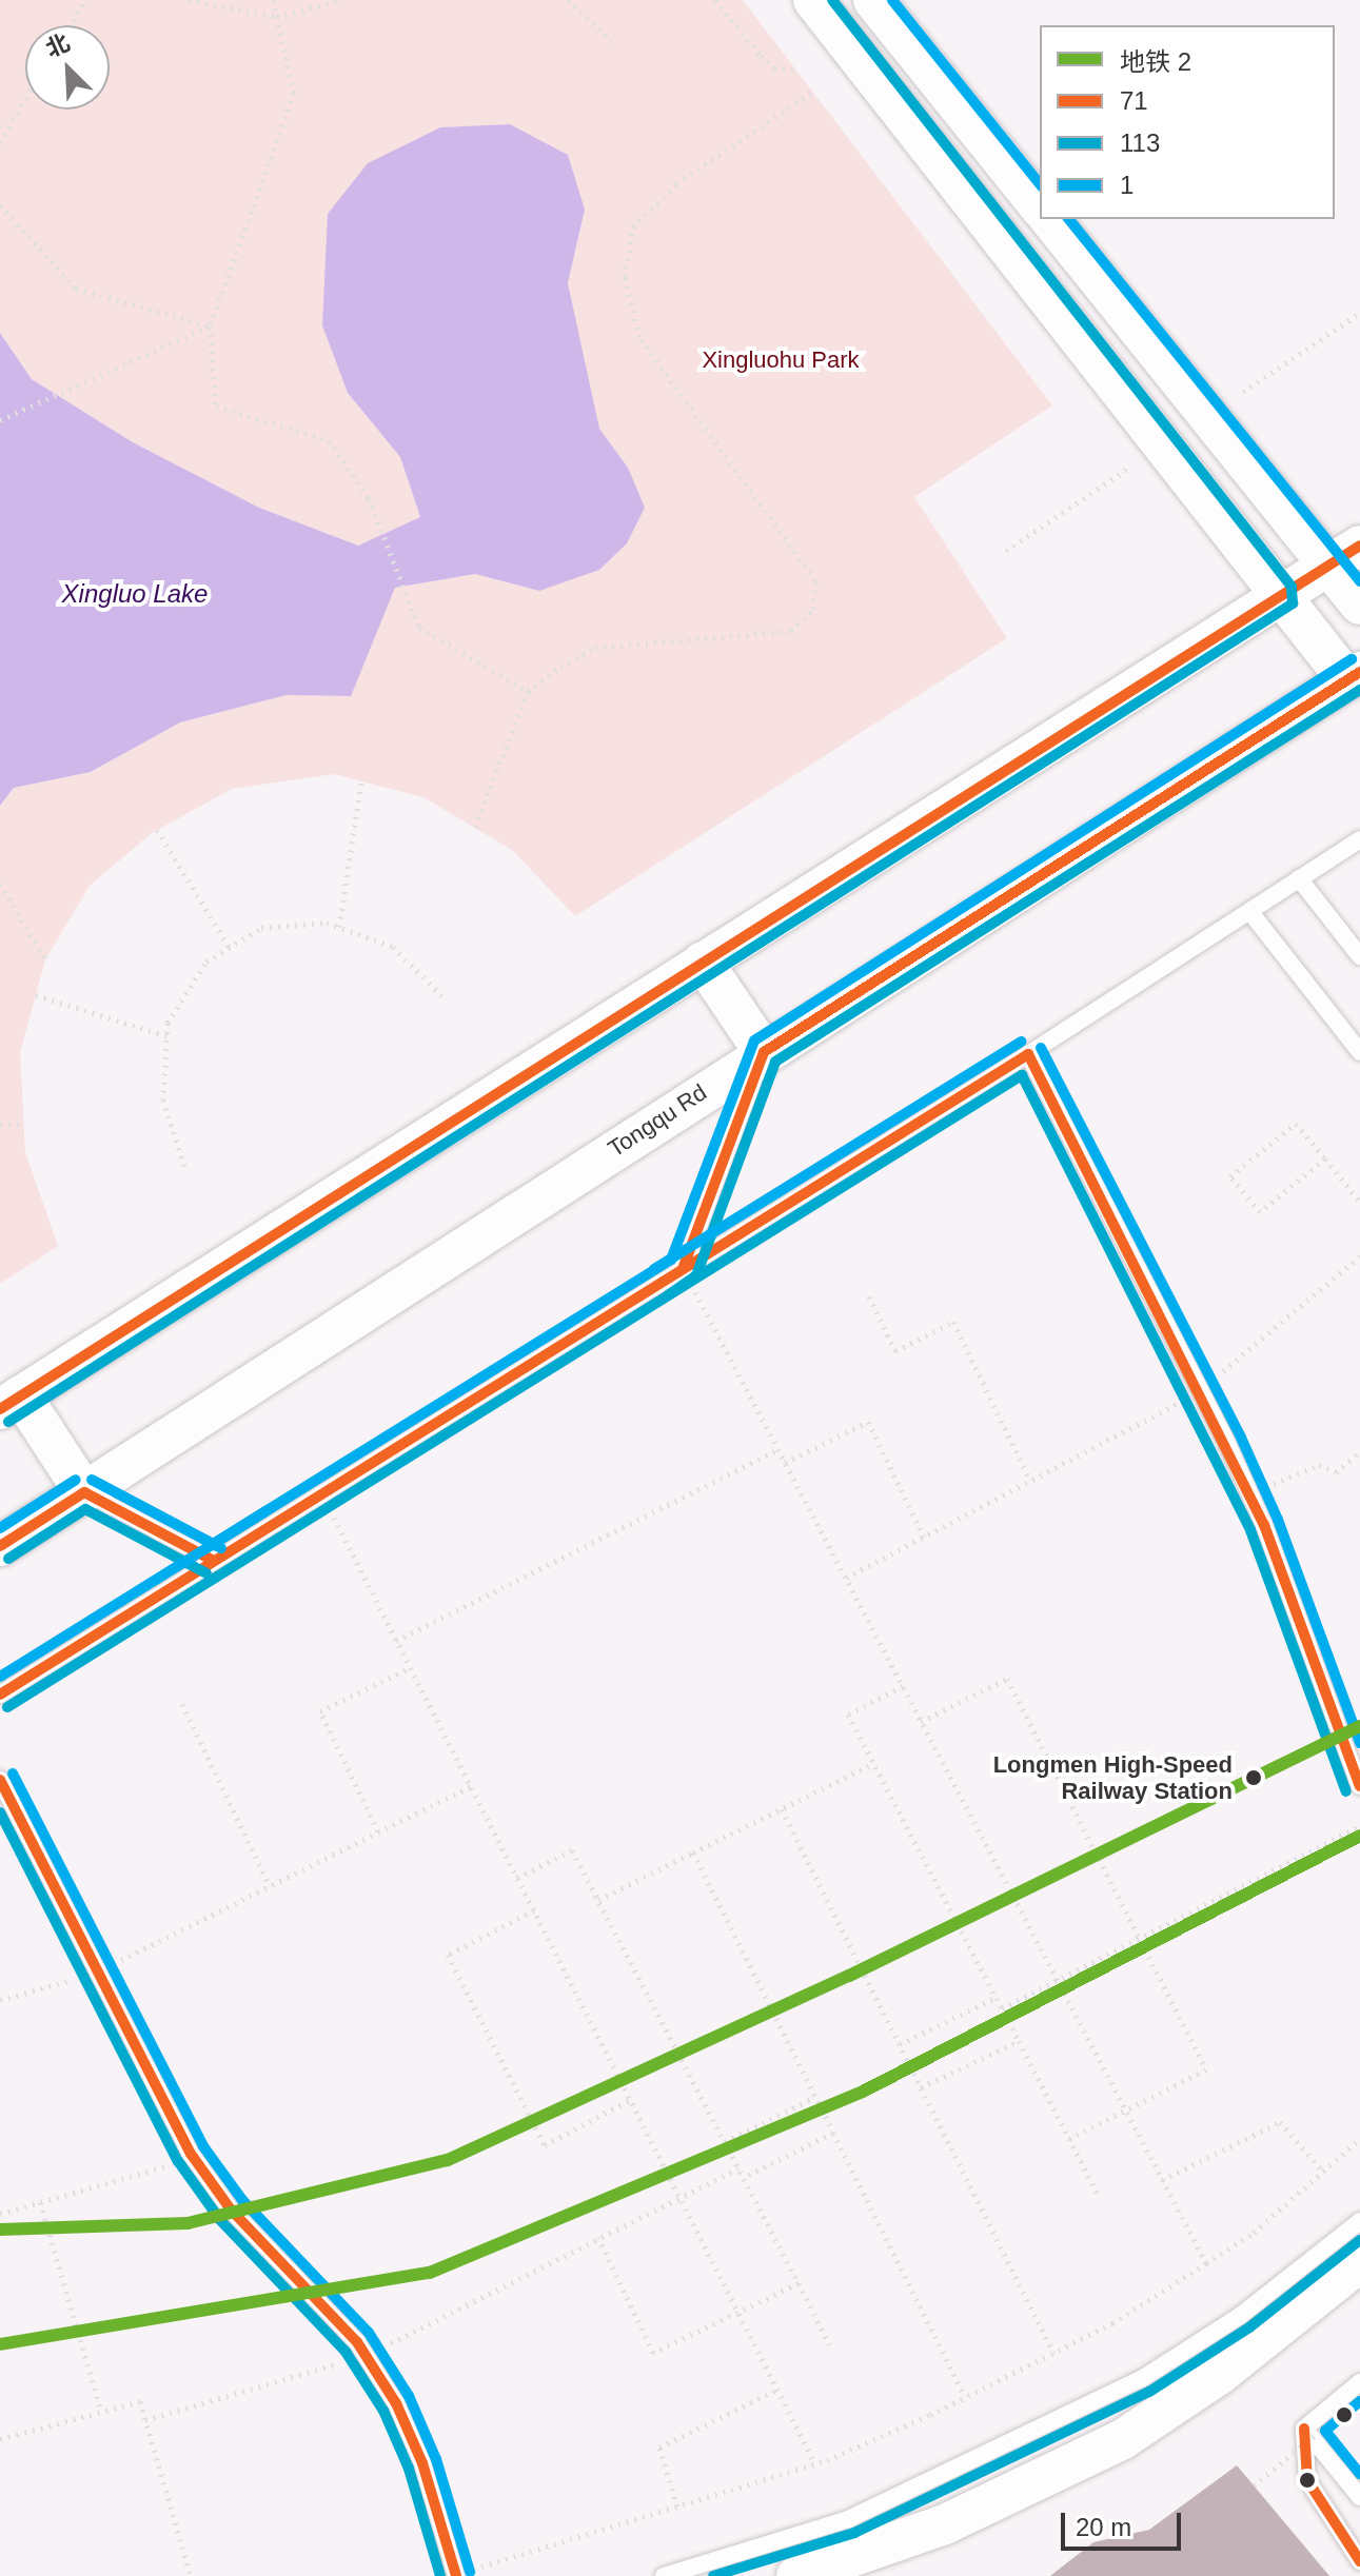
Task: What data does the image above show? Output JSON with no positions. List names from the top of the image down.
{
  "streets": {
    "street": ["Tongqu Rd"]
  },
  "water": ["Xingluo Lake"],
  "parks": ["Xingluohu Park"],
  "places": ["Longmen High-Speed Railway Station"],
  "lines": [
    "transit line 113",
    "transit line 1",
    "transit line 71",
    "metro line 2"
  ],
  "legend": [
    "地铁 2",
    "71",
    "113",
    "1"
  ],
  "scale_bar": "20 m",
  "north": "top left"
}
